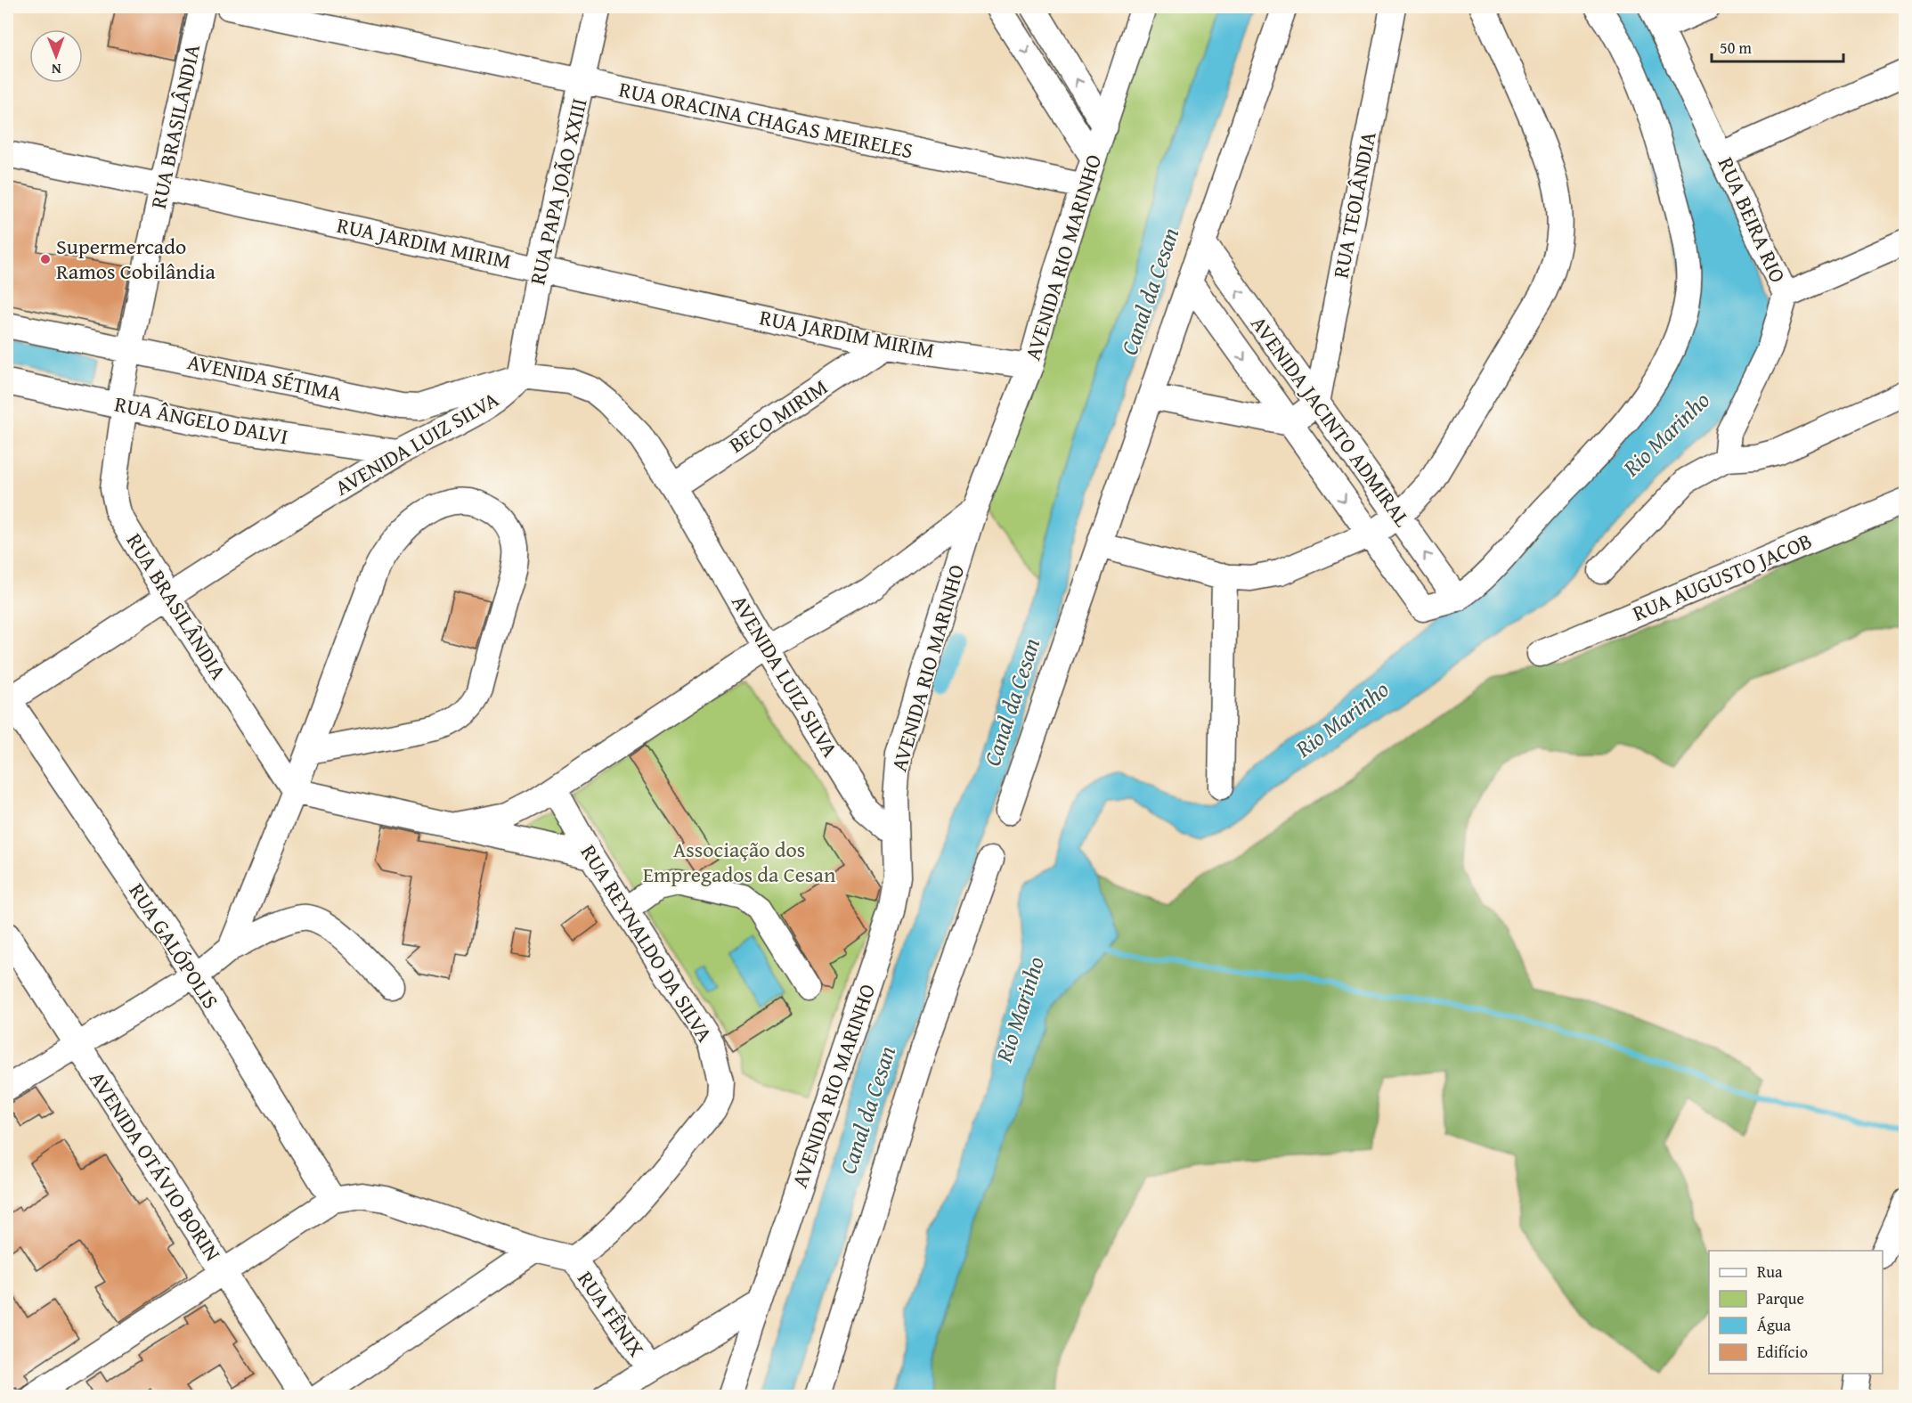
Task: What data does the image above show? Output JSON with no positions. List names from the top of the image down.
{
  "streets": {
    "street": [
      "RUA ORACINA CHAGAS MEIRELES",
      "RUA BRASILÂNDIA",
      "RUA PAPA JOÃO XXIII",
      "RUA TEOLÂNDIA",
      "RUA BEIRA RIO",
      "RUA JARDIM MIRIM",
      "AVENIDA RIO MARINHO",
      "AVENIDA SÉTIMA",
      "BECO MIRIM",
      "RUA ÂNGELO DALVI",
      "AVENIDA JACINTO ADMIRAL",
      "AVENIDA LUIZ SILVA",
      "RUA AUGUSTO JACOB",
      "RUA REYNALDO DA SILVA",
      "RUA GALÓPOLIS",
      "AVENIDA OTÁVIO BORIN",
      "RUA FÊNIX"
    ]
  },
  "crossings": [
    ["RUA ORACINA CHAGAS MEIRELES", "RUA PAPA JOÃO XXIII"],
    ["RUA ORACINA CHAGAS MEIRELES", "AVENIDA RIO MARINHO"],
    ["RUA BRASILÂNDIA", "RUA JARDIM MIRIM"],
    ["RUA BRASILÂNDIA", "AVENIDA SÉTIMA"],
    ["RUA BRASILÂNDIA", "RUA ÂNGELO DALVI"],
    ["RUA BRASILÂNDIA", "AVENIDA LUIZ SILVA"],
    ["RUA PAPA JOÃO XXIII", "RUA JARDIM MIRIM"],
    ["RUA PAPA JOÃO XXIII", "AVENIDA SÉTIMA"],
    ["RUA PAPA JOÃO XXIII", "AVENIDA LUIZ SILVA"],
    ["RUA TEOLÂNDIA", "AVENIDA JACINTO ADMIRAL"],
    ["RUA JARDIM MIRIM", "AVENIDA RIO MARINHO"],
    ["RUA JARDIM MIRIM", "BECO MIRIM"],
    ["AVENIDA RIO MARINHO", "AVENIDA LUIZ SILVA"],
    ["AVENIDA SÉTIMA", "AVENIDA LUIZ SILVA"],
    ["BECO MIRIM", "AVENIDA LUIZ SILVA"],
    ["RUA ÂNGELO DALVI", "AVENIDA LUIZ SILVA"],
    ["AVENIDA LUIZ SILVA", "RUA GALÓPOLIS"],
    ["RUA REYNALDO DA SILVA", "RUA FÊNIX"]
  ],
  "water": ["Canal da Cesan", "Rio Marinho"],
  "parks": ["Associação dos Empregados da Cesan"],
  "places": ["Supermercado Ramos Cobilândia"],
  "legend": [
    "Rua",
    "Parque",
    "Água",
    "Edifício"
  ],
  "scale_bar": "50 m",
  "north": "bottom"
}
